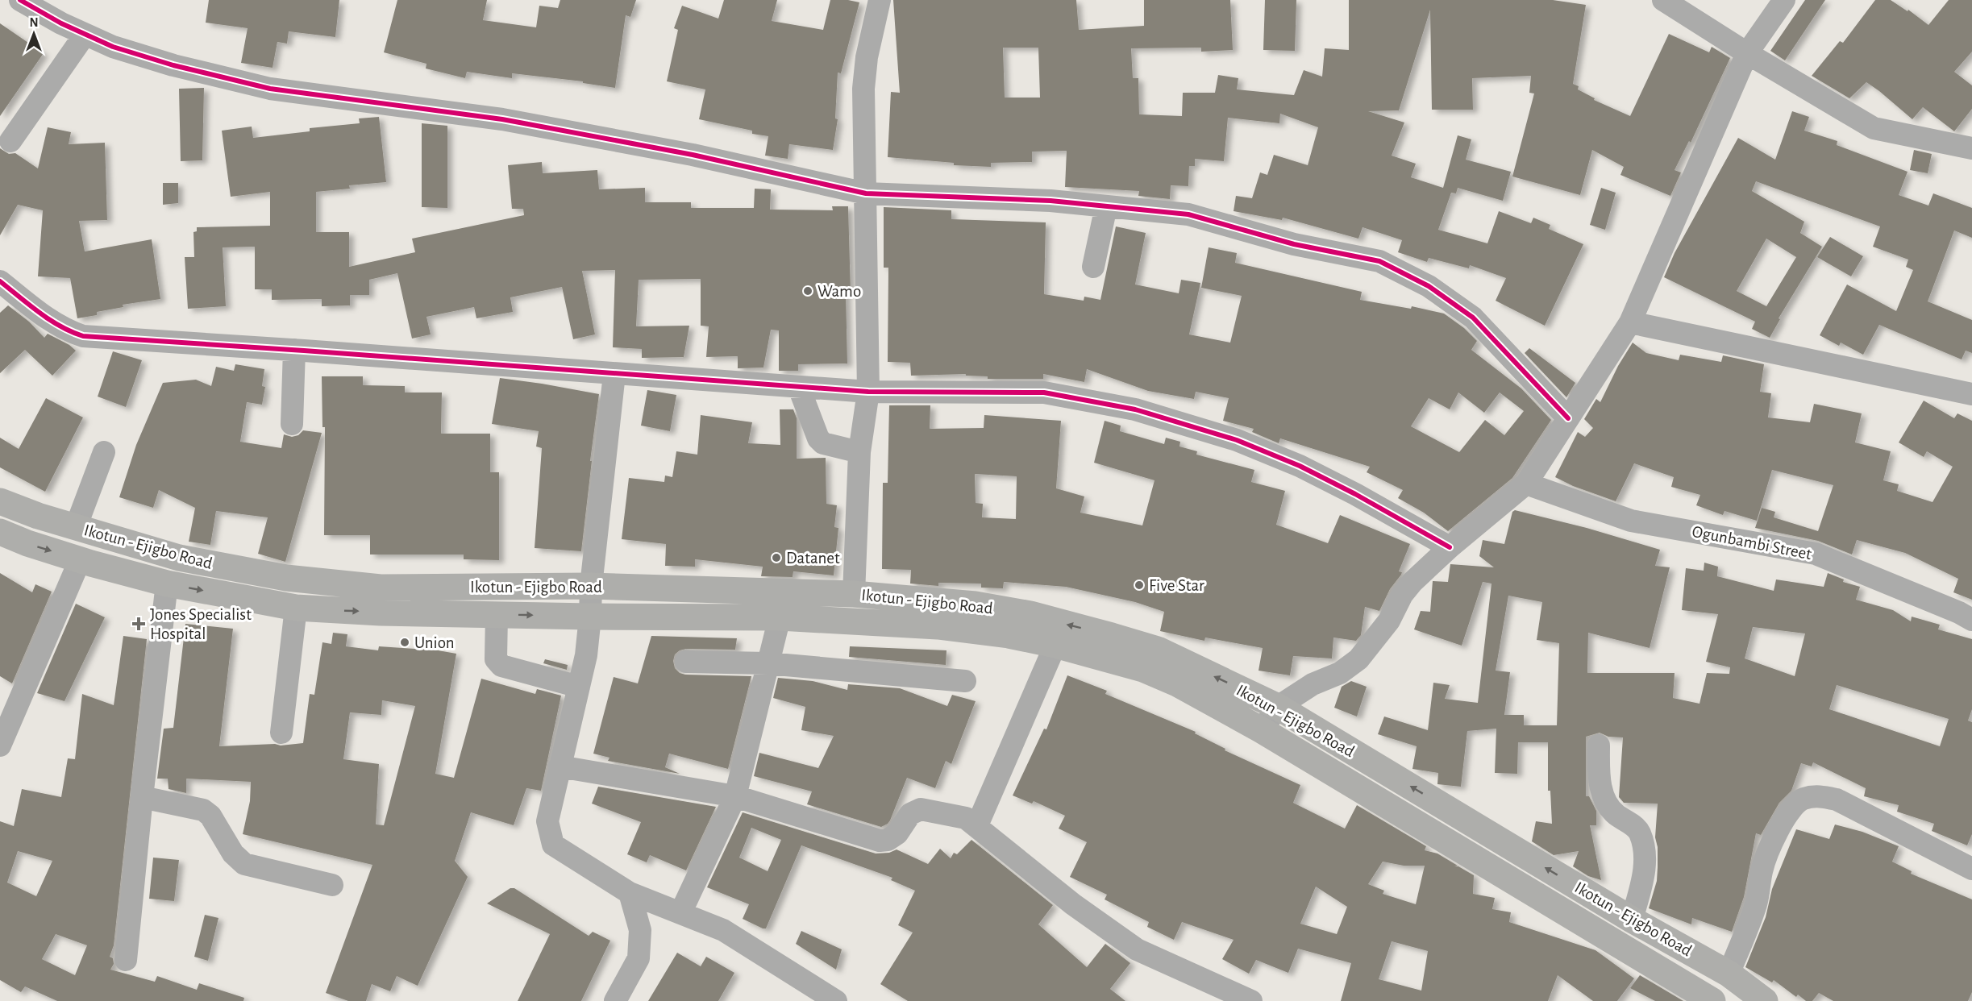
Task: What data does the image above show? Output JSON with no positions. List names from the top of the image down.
{
  "streets": {
    "main road": ["Ikotun - Ejigbo Road"],
    "street": ["Ogunbambi Street"]
  },
  "places": {
    "other": [
      "Wamo",
      "Datanet",
      "Five Star",
      "Union"
    ],
    "health": ["Jones Specialist Hospital"]
  },
  "north": "top"
}
